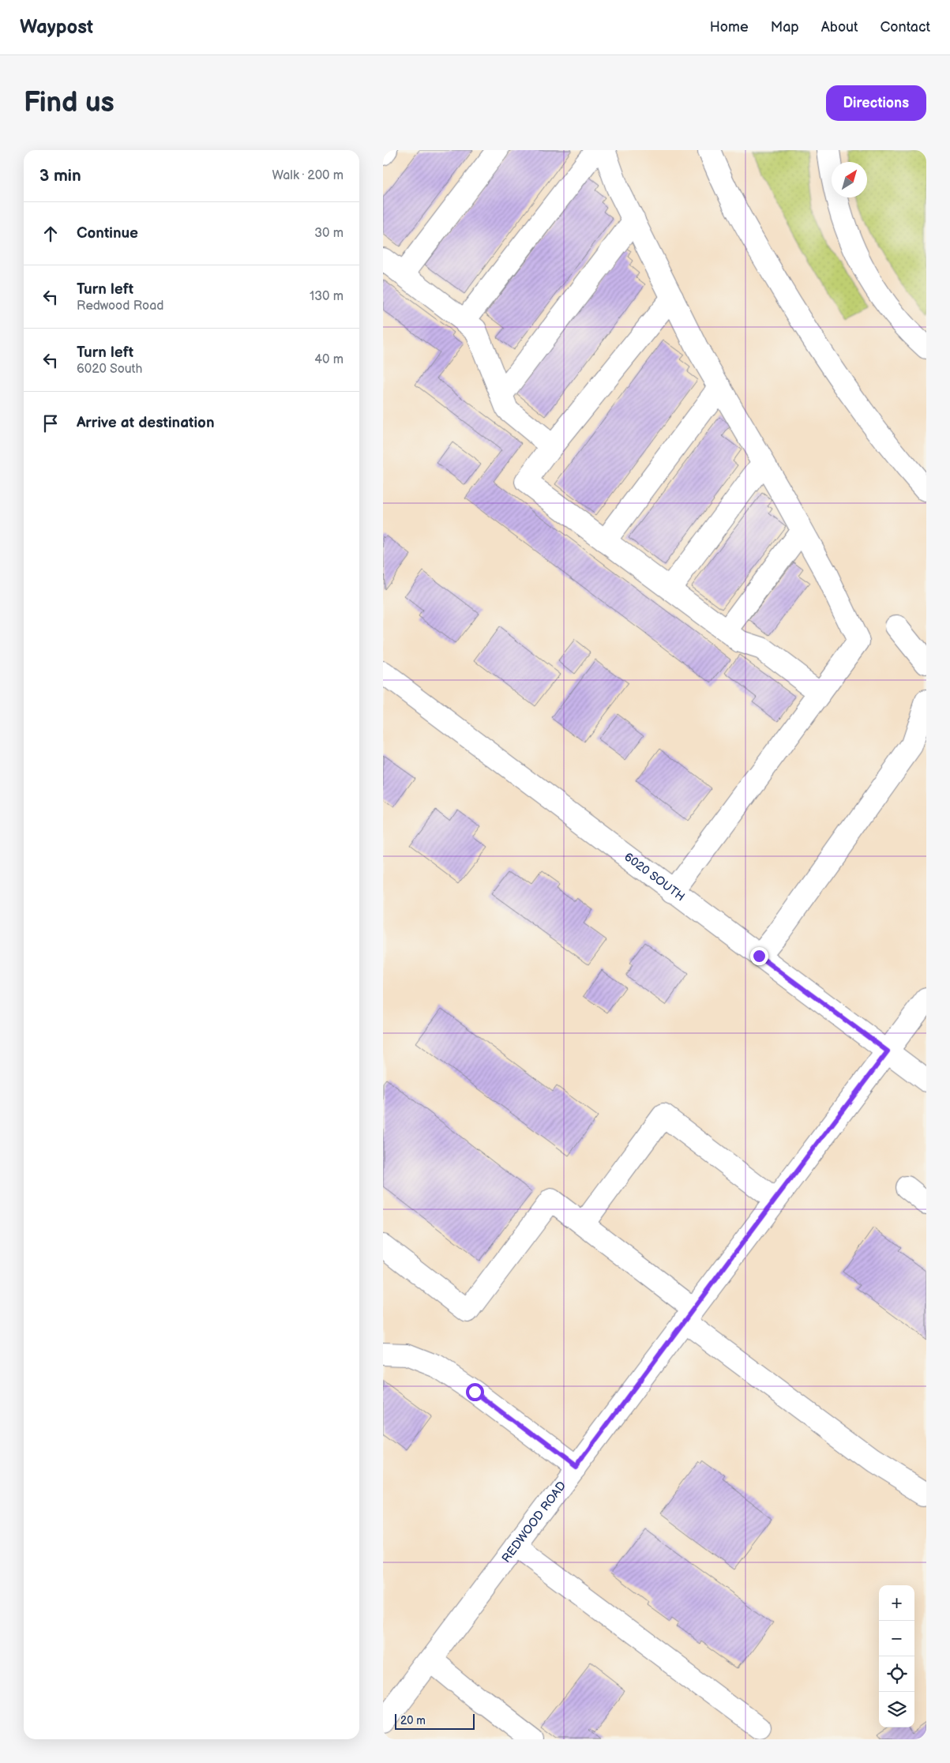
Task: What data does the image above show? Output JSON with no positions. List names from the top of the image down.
{
  "streets": {
    "main road": ["6020 SOUTH", "REDWOOD ROAD"]
  },
  "crossings": [
    ["6020 SOUTH", "REDWOOD ROAD"]
  ],
  "scale_bar": "20 m",
  "north": "top right",
  "page": {
    "header": "Waypost",
    "nav": [
      "Home",
      "Map",
      "About",
      "Contact"
    ],
    "buttons": "Directions",
    "title": "Find us",
    "heading": ["3 min", "Walk · 200 m"],
    "list": [
      ["Continue", "30 m"],
      ["Turn left", "Redwood Road", "130 m"],
      ["Turn left", "6020 South", "40 m"],
      "Arrive at destination"
    ],
    "map_buttons": ["+", "−"],
    "scale": "20 m"
  }
}
